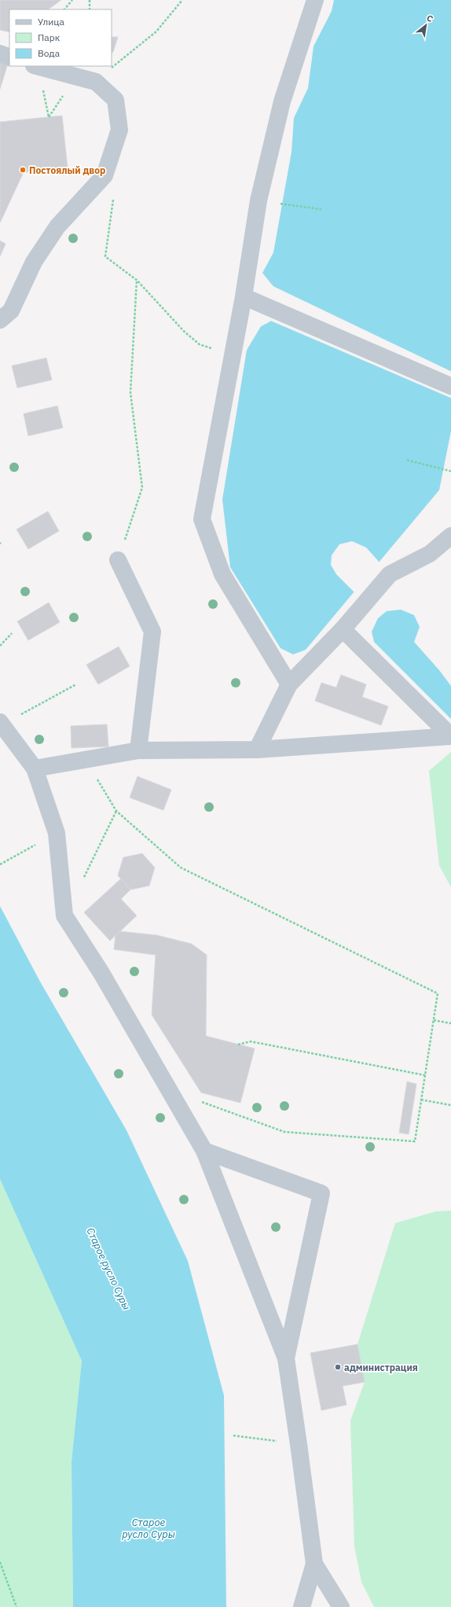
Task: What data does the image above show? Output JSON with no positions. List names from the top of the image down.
{
  "water": ["Старое русло Суры"],
  "places": ["Постоялый двор", "администрация"],
  "legend": ["Улица", "Парк", "Вода"],
  "north": "top right"
}
